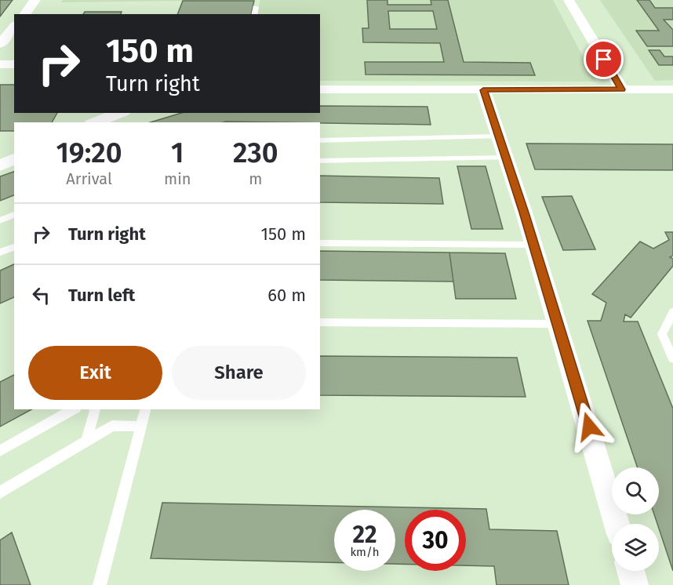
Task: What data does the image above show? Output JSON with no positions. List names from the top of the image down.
{
  "page": {
    "turn": ["150 m", "Turn right"],
    "eta": [
      "19:20",
      "Arrival",
      "1",
      "min",
      "230",
      "m"
    ],
    "list": [
      {
        "name": "Turn right",
        "value": "150 m"
      },
      {
        "name": "Turn left",
        "value": "60 m"
      }
    ],
    "buttons": ["Exit", "Share"],
    "speed": "22 km/h",
    "limit": "30"
  }
}
